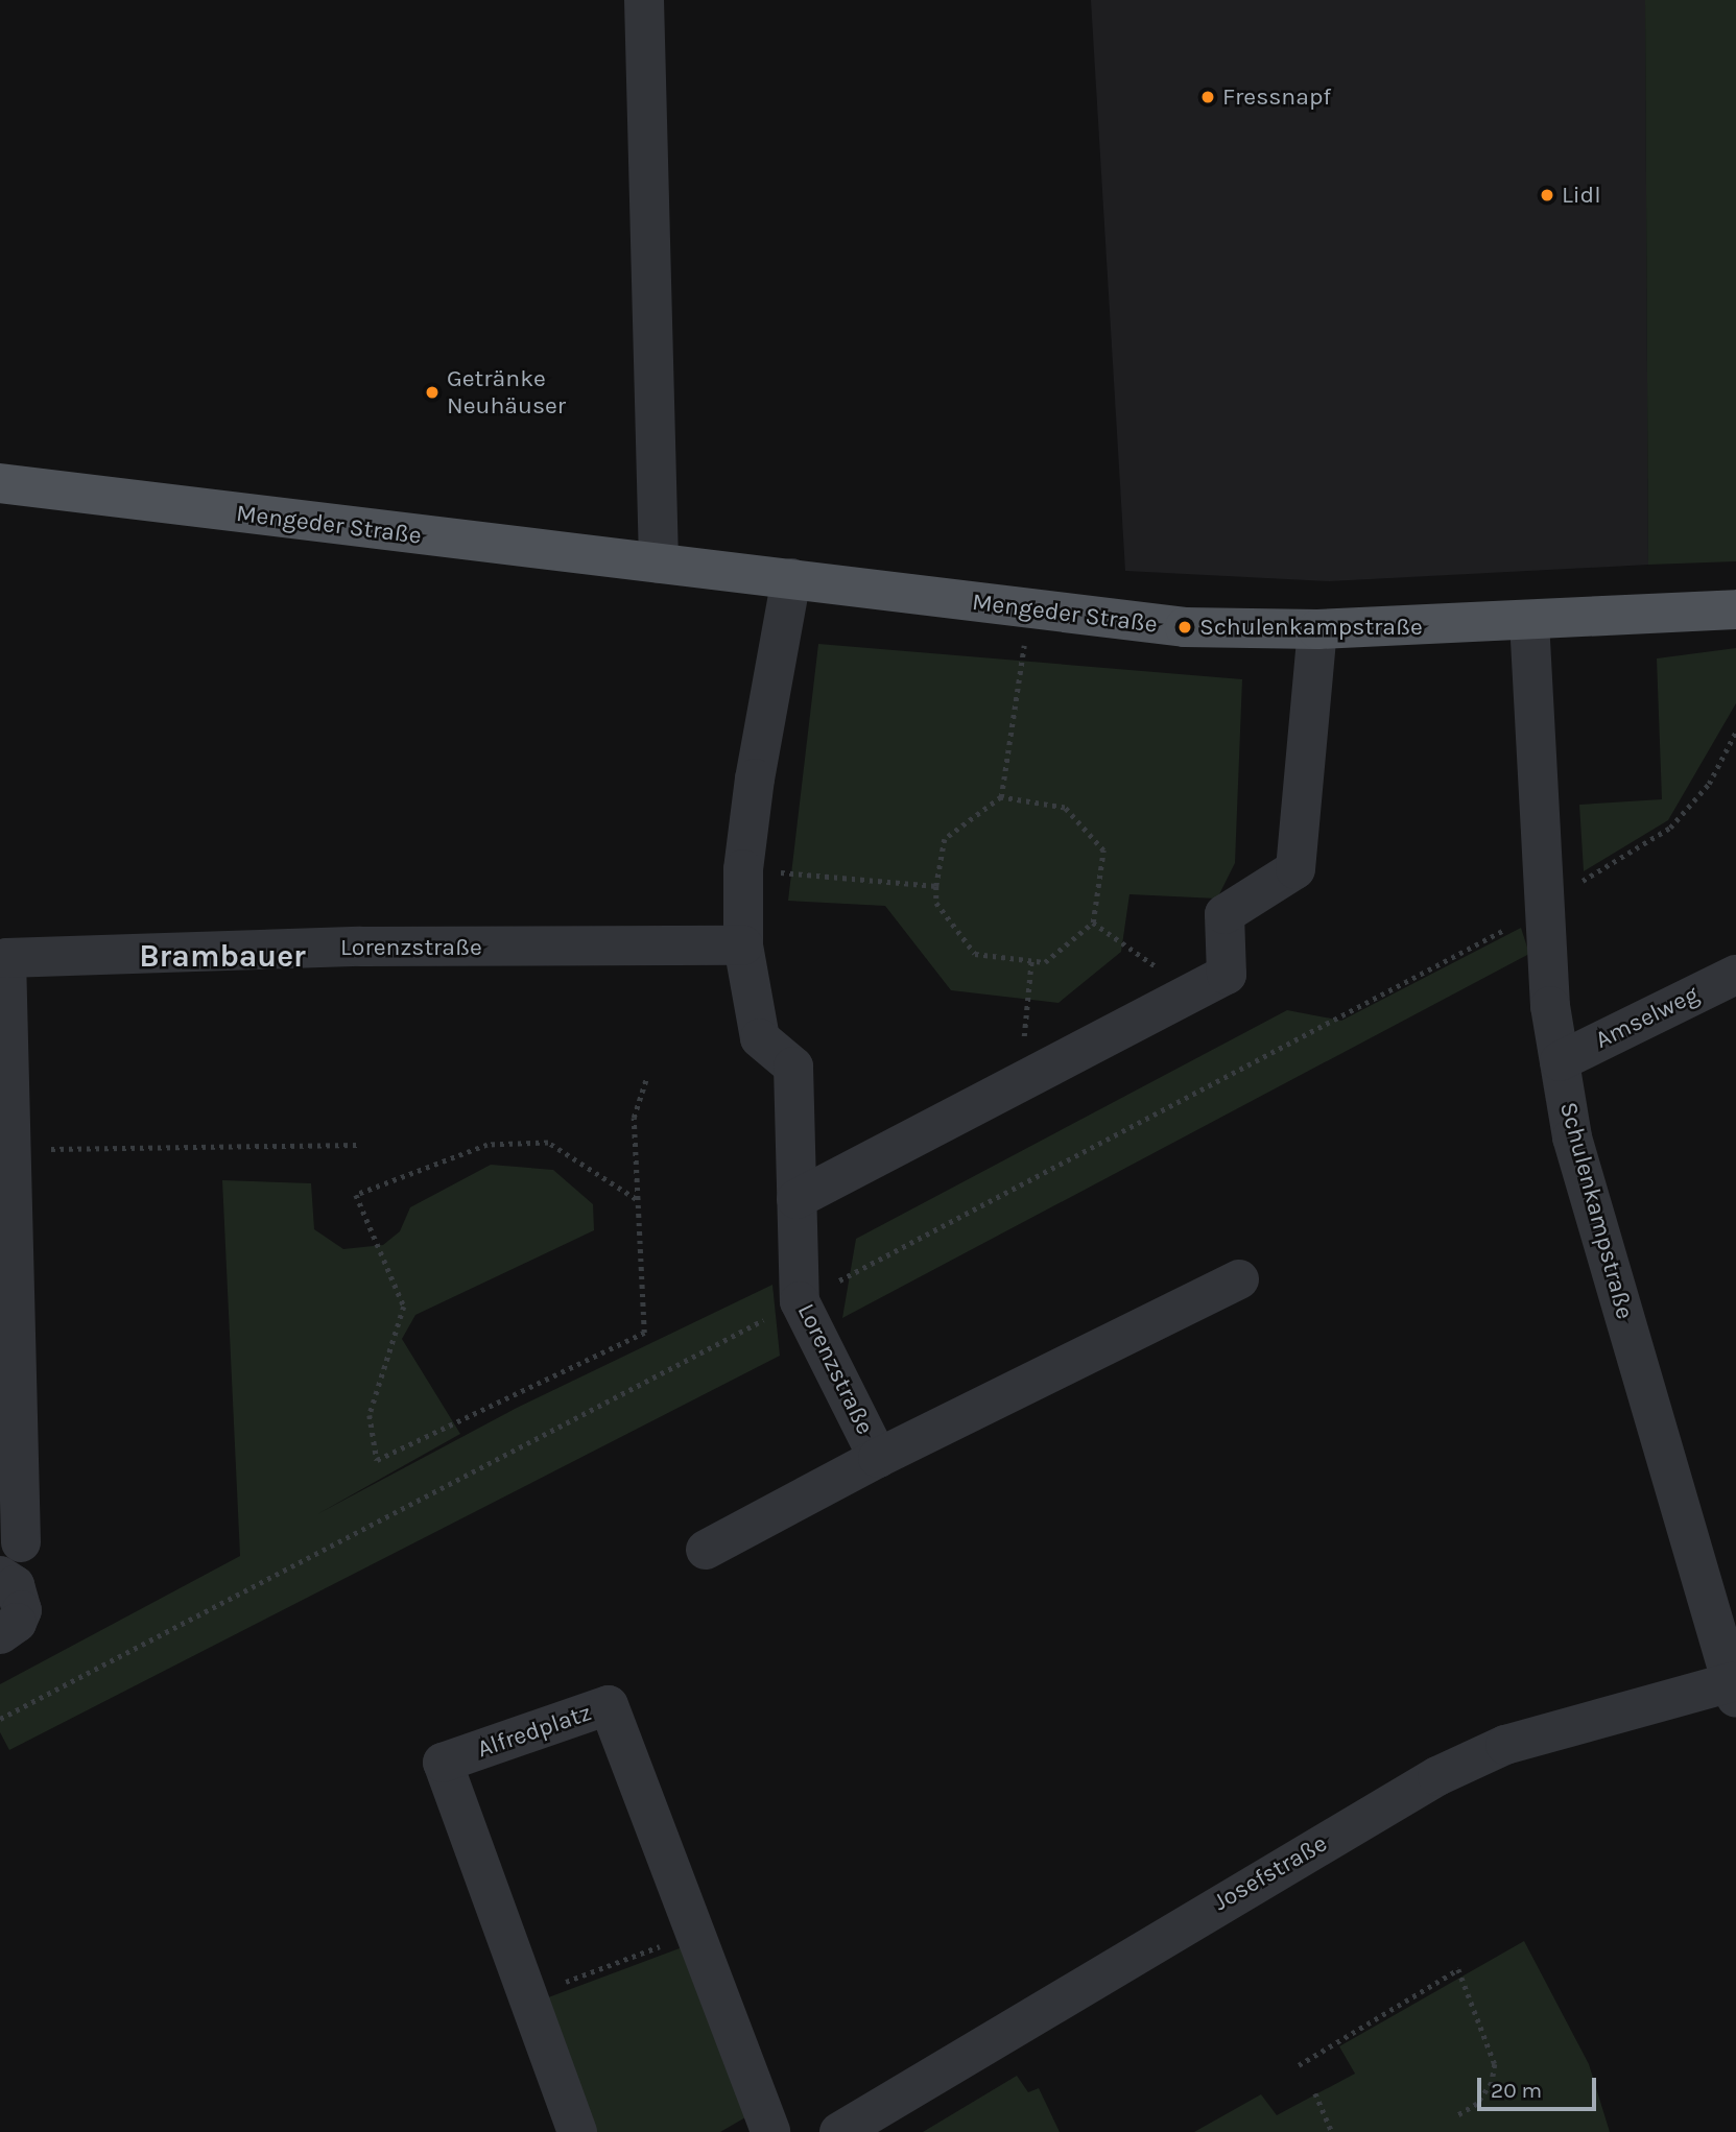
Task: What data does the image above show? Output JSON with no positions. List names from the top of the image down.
{
  "streets": {
    "main road": ["Mengeder Straße"],
    "street": [
      "Lorenzstraße",
      "Amselweg",
      "Schulenkampstraße",
      "Alfredplatz",
      "Josefstraße"
    ]
  },
  "crossings": [
    ["Mengeder Straße", "Lorenzstraße"],
    ["Mengeder Straße", "Schulenkampstraße"],
    ["Amselweg", "Schulenkampstraße"],
    ["Schulenkampstraße", "Josefstraße"]
  ],
  "districts": ["Brambauer"],
  "places": [
    "Fressnapf",
    "Lidl",
    "Getränke Neuhäuser",
    "Schulenkampstraße"
  ],
  "scale_bar": "20 m"
}
